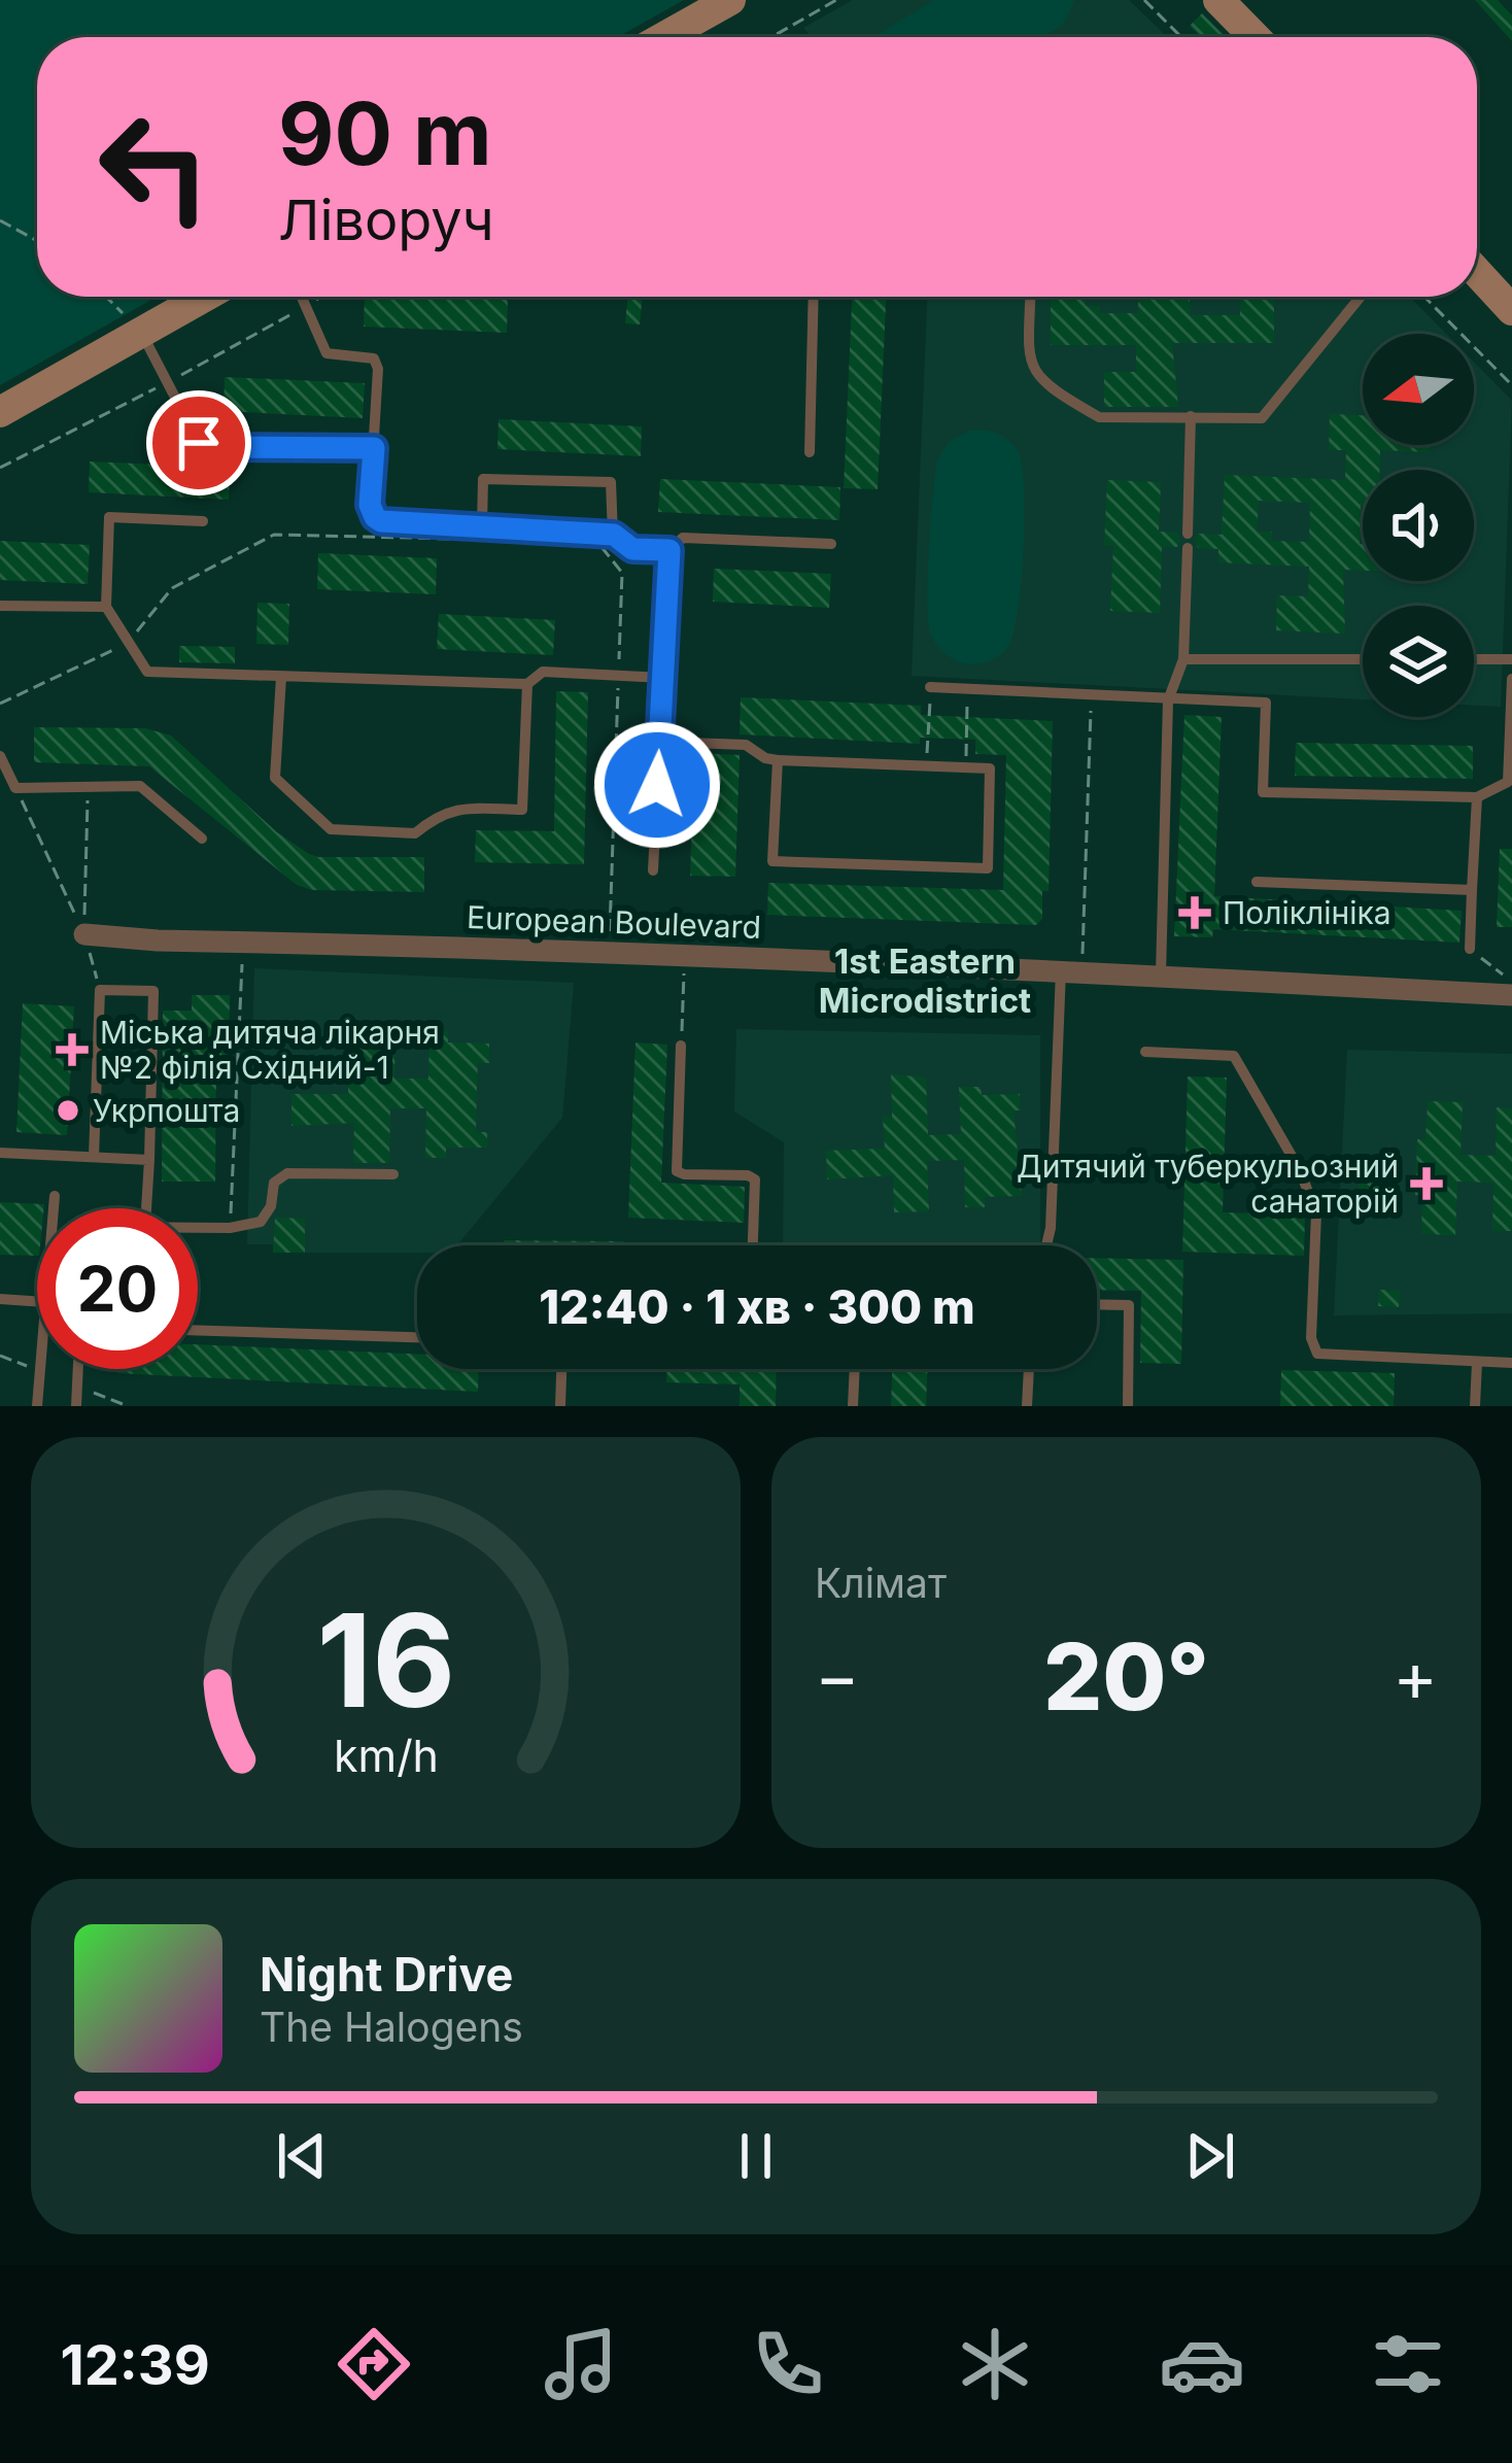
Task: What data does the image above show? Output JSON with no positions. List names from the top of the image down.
{
  "streets": {
    "street": ["European Boulevard"]
  },
  "districts": ["1st Eastern Microdistrict"],
  "places": {
    "health": ["Поліклініка", "Міська дитяча лікарня №2 філія Східний-1", "Дитячий туберкульозний санаторій"],
    "other": ["Укрпошта"]
  },
  "north": "left",
  "page": {
    "turn": ["90 m", "Ліворуч"],
    "limit": "20",
    "trip": "12:40 · 1 хв · 300 m",
    "tile": "Клімат",
    "heat": ["−", "20°", "+"],
    "song": ["Night Drive", "The Halogens"],
    "tabs": "12:39",
    "gauge": ["16", "km/h"]
  }
}
